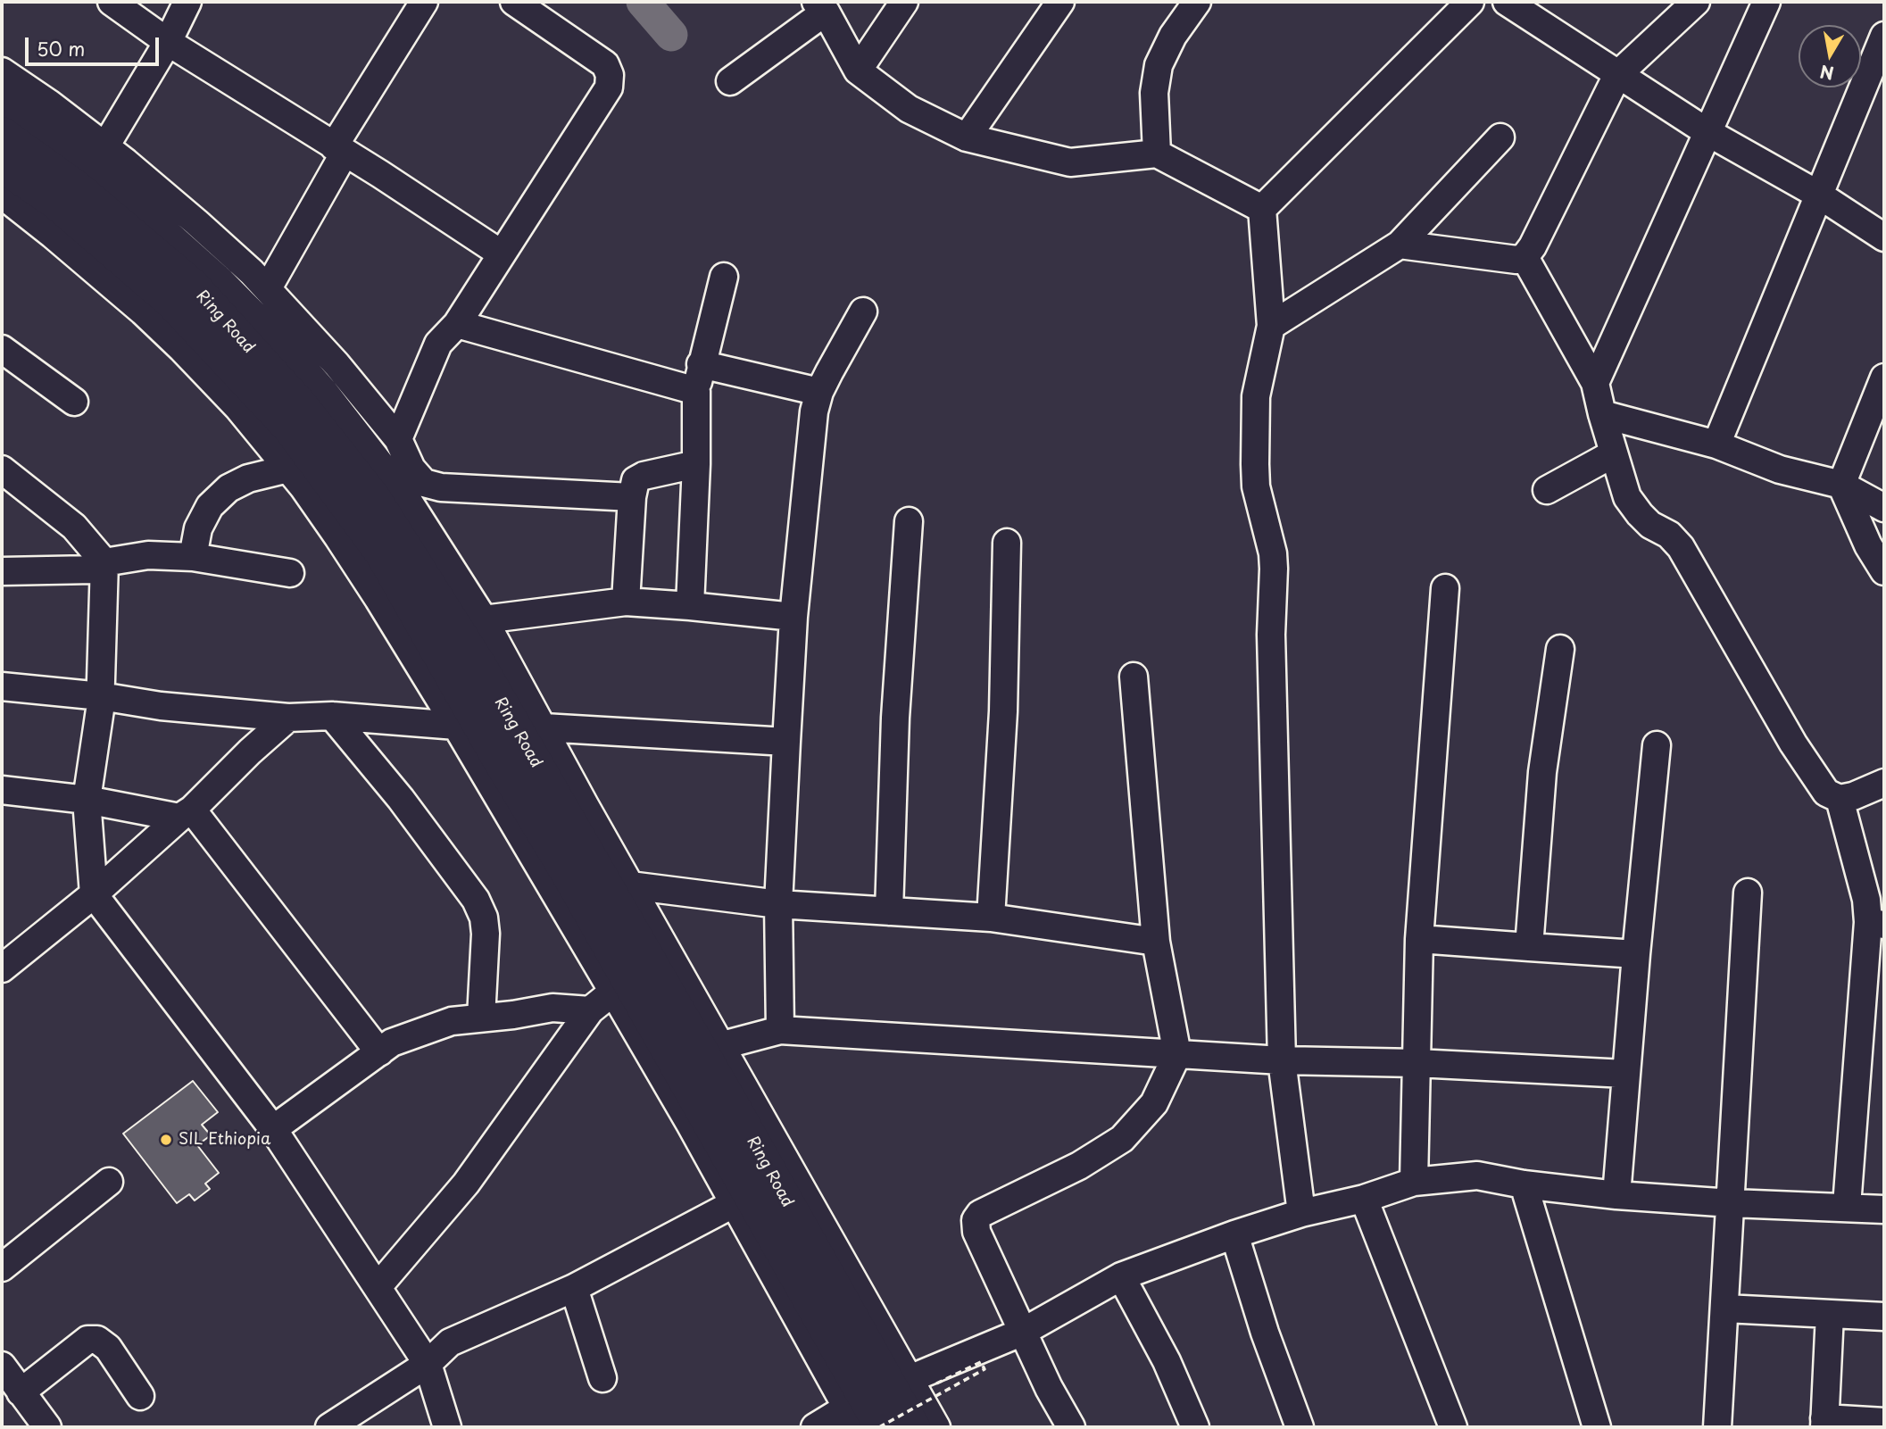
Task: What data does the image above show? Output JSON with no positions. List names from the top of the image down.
{
  "streets": {
    "highway": ["Ring Road"]
  },
  "places": ["SIL Ethiopia"],
  "scale_bar": "50 m",
  "north": "bottom"
}
